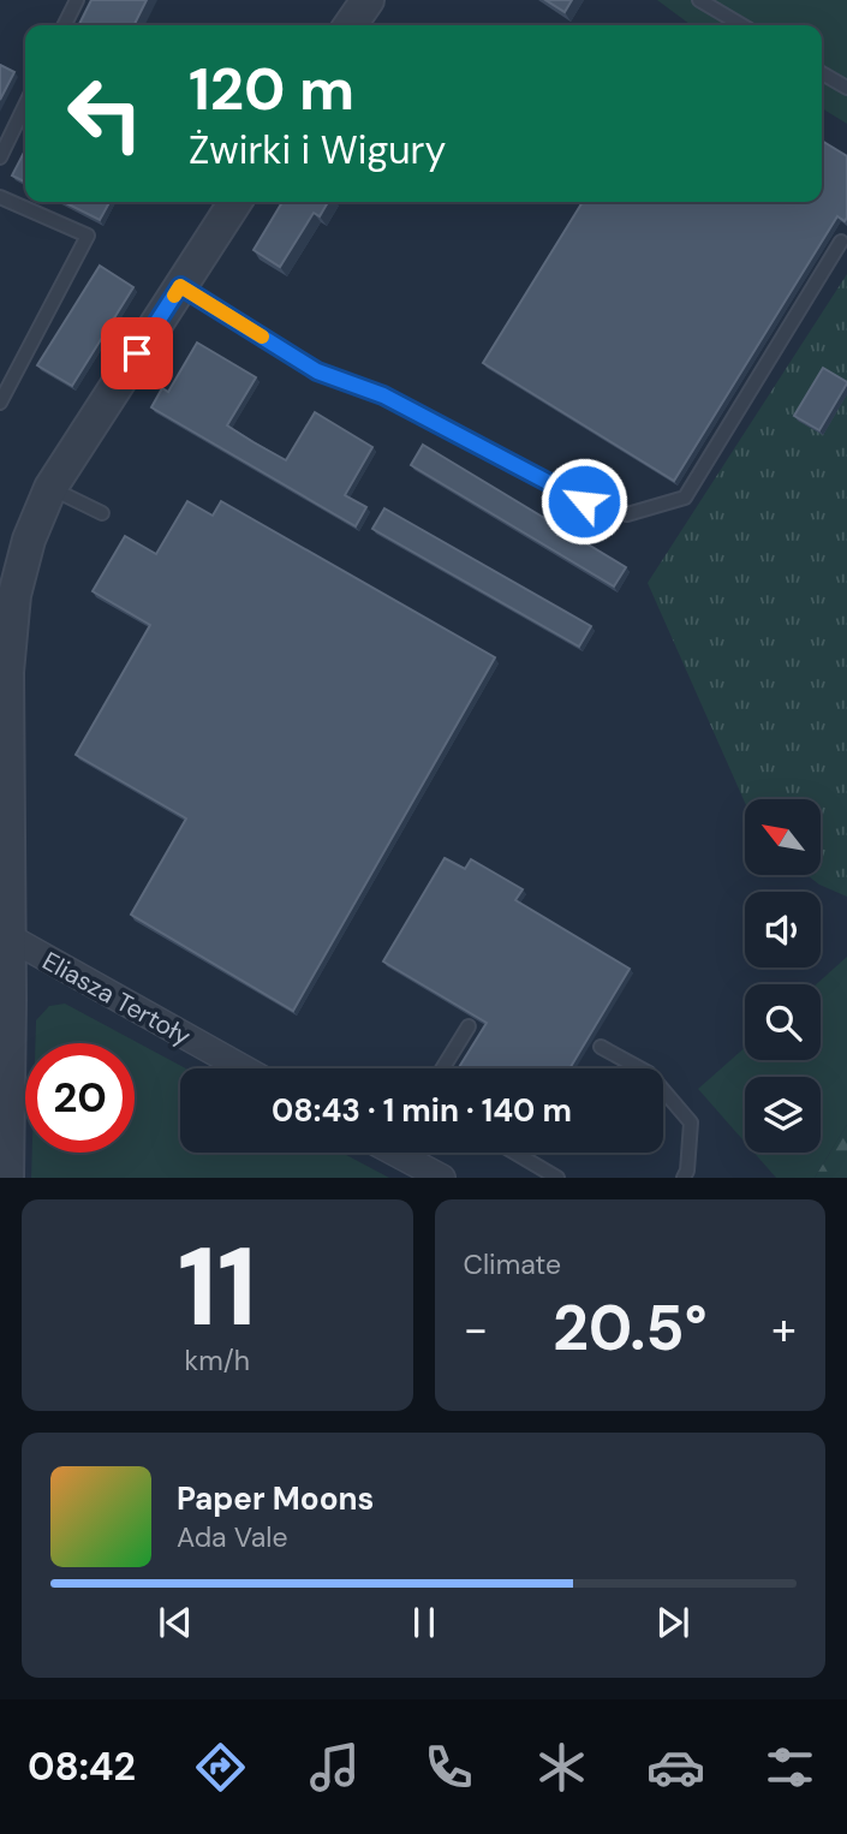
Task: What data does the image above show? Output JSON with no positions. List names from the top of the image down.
{
  "streets": {
    "street": ["Eliasza Tertoły"]
  },
  "north": "top left",
  "page": {
    "turn": ["120 m", "Żwirki i Wigury"],
    "limit": "20",
    "trip": "08:43 · 1 min · 140 m",
    "tile": [
      ["11", "km/h"],
      "Climate"
    ],
    "heat": ["−", "20.5°", "+"],
    "song": ["Paper Moons", "Ada Vale"],
    "tabs": "08:42"
  }
}
